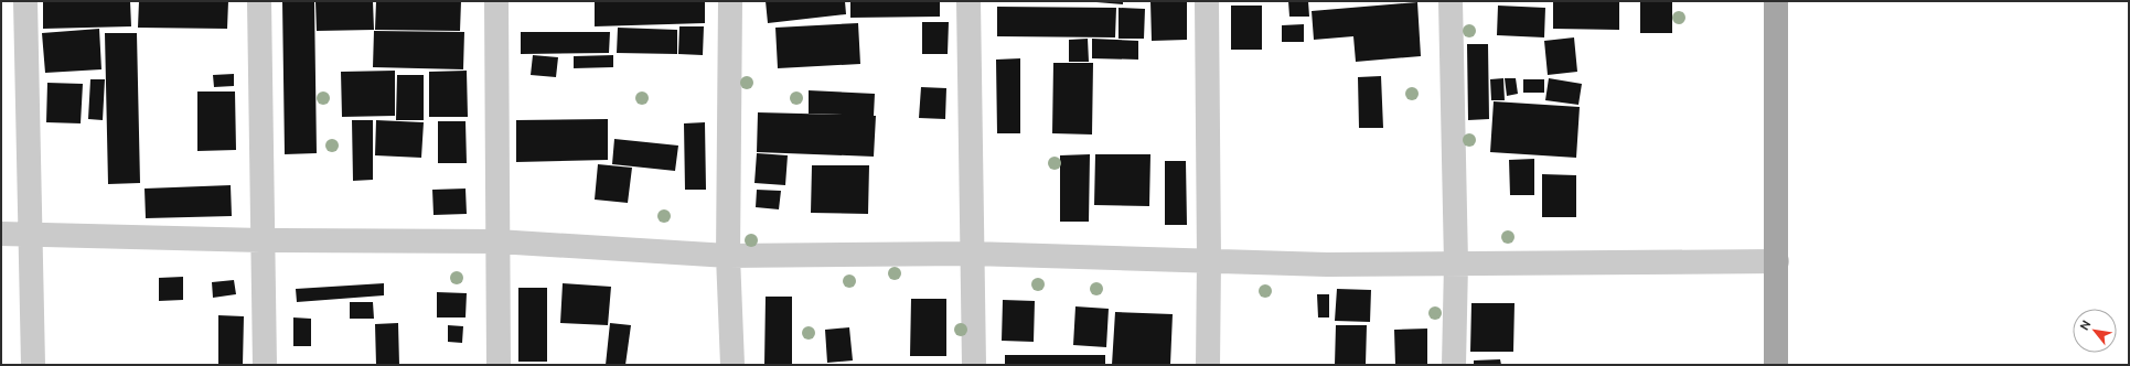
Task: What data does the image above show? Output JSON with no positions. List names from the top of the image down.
{
  "north": "top left"
}
